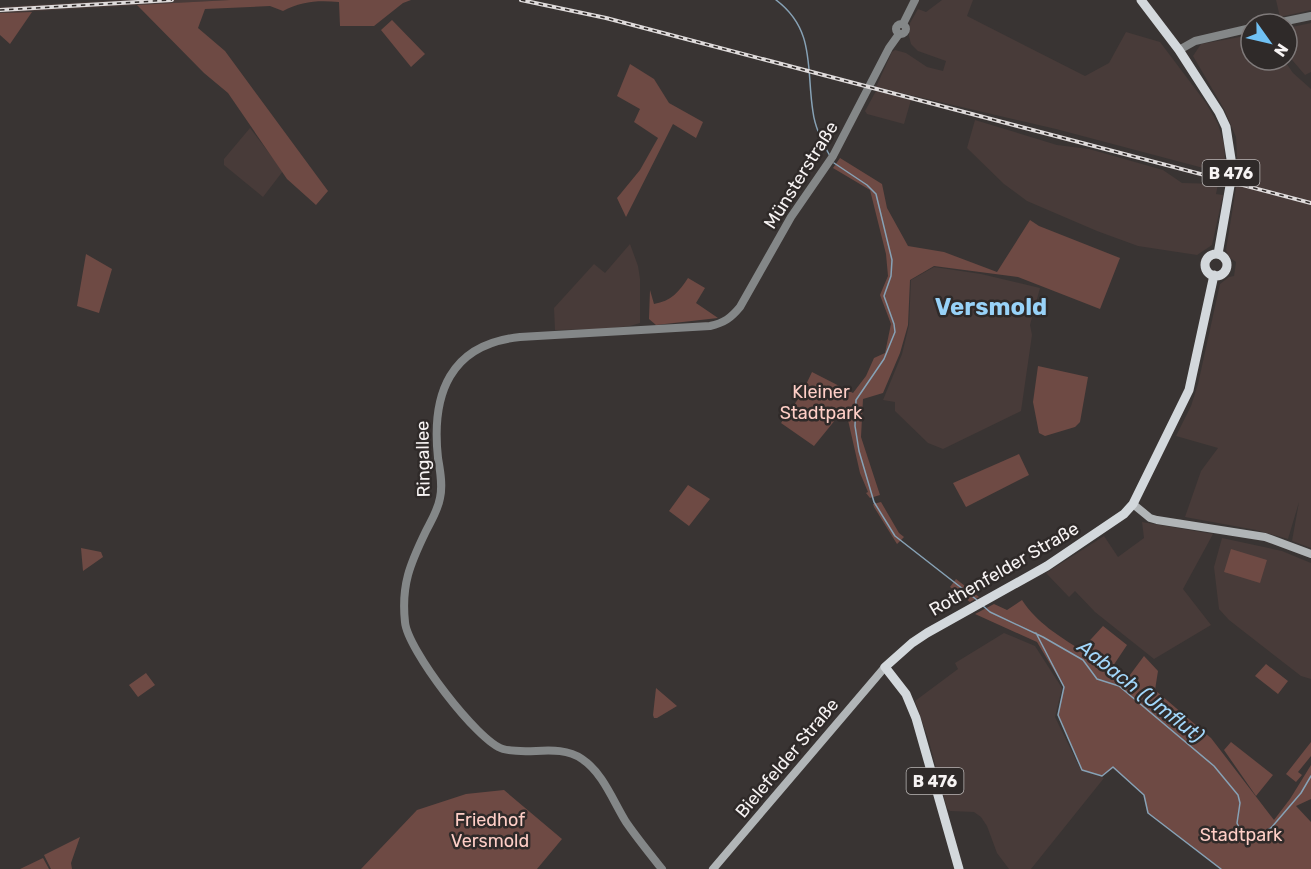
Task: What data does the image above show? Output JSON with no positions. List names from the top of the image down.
{
  "streets": {
    "main road": ["B 476", "Rothenfelder Straße", "Bielefelder Straße"],
    "street": ["Münsterstraße", "Ringallee"]
  },
  "crossings": [
    ["B 476", "Rothenfelder Straße"],
    ["B 476", "Bielefelder Straße"],
    ["Münsterstraße", "Ringallee"],
    ["Rothenfelder Straße", "Bielefelder Straße"]
  ],
  "districts": ["Versmold"],
  "water": ["Aabach (Umflut)"],
  "parks": ["Kleiner Stadtpark", "Friedhof Versmold", "Stadtpark"],
  "north": "bottom right"
}
